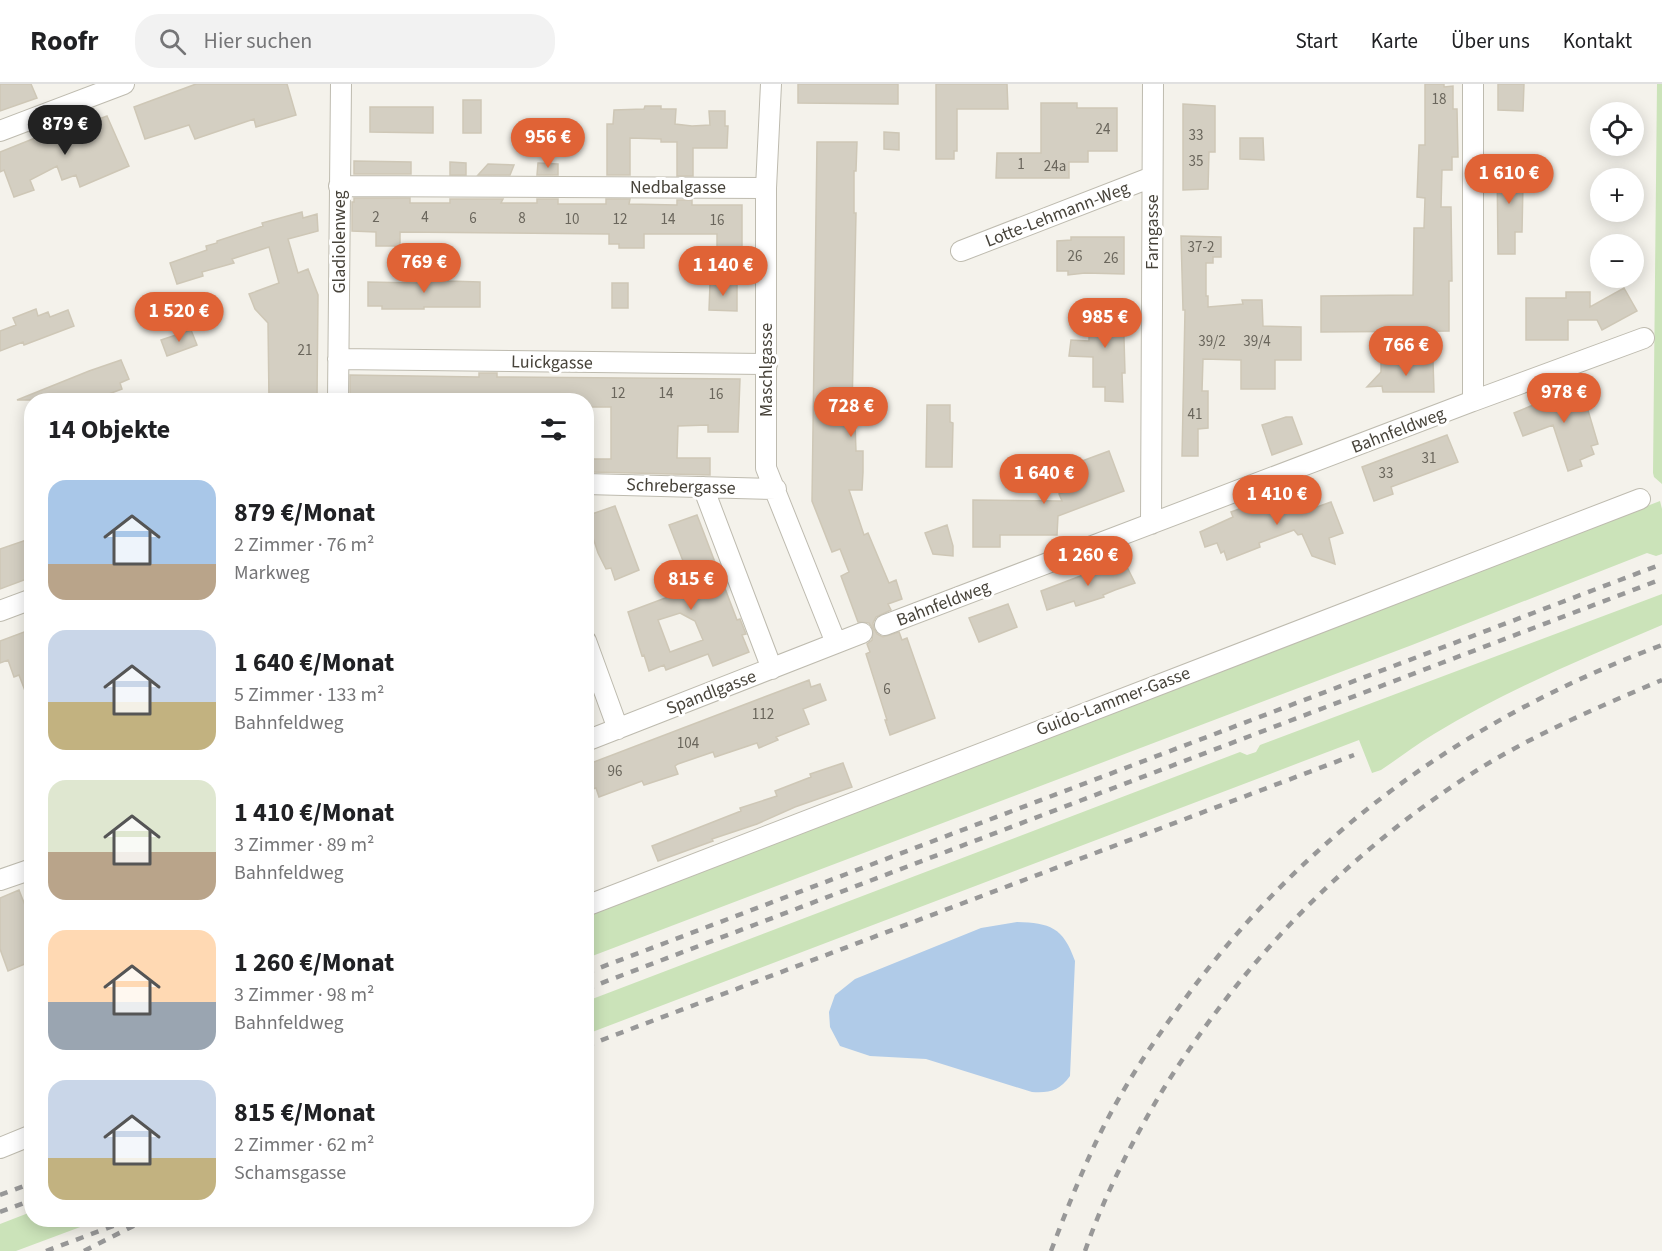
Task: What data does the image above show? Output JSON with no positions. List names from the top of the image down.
{
  "streets": {
    "street": [
      "Nedbalgasse",
      "Lotte-Lehmann-Weg",
      "Farngasse",
      "Gladiolenweg",
      "Luickgasse",
      "Maschlgasse",
      "Bahnfeldweg",
      "Schrebergasse",
      "Spandlgasse",
      "Guido-Lammer-Gasse"
    ]
  },
  "crossings": [
    ["Nedbalgasse", "Gladiolenweg"],
    ["Nedbalgasse", "Maschlgasse"],
    ["Lotte-Lehmann-Weg", "Farngasse"],
    ["Farngasse", "Bahnfeldweg"],
    ["Gladiolenweg", "Luickgasse"],
    ["Luickgasse", "Maschlgasse"],
    ["Maschlgasse", "Schrebergasse"],
    ["Maschlgasse", "Spandlgasse"]
  ],
  "house_numbers": [
    "18",
    "24",
    "33",
    "35",
    "1",
    "24a",
    "2",
    "4",
    "6",
    "8",
    "10",
    "12",
    "14",
    "16",
    "37-2",
    "26",
    "26",
    "39/2",
    "39/4",
    "21",
    "12",
    "14",
    "16",
    "41",
    "31",
    "33",
    "6",
    "112",
    "104",
    "96"
  ],
  "page": {
    "header": "Roofr",
    "search": "Hier suchen",
    "nav": [
      "Start",
      "Karte",
      "Über uns",
      "Kontakt"
    ],
    "map_buttons": ["+", "−"],
    "price": [
      "879 €",
      "956 €",
      "1 610 €",
      "769 €",
      "1 140 €",
      "1 520 €",
      "985 €",
      "766 €",
      "978 €",
      "728 €",
      "1 640 €",
      "1 410 €",
      "1 260 €",
      "815 €"
    ],
    "heading": "14 Objekte",
    "list": [
      {
        "name": "879 €/Monat",
        "note": "2 Zimmer · 76 m² · Markweg"
      },
      {
        "name": "1 640 €/Monat",
        "note": "5 Zimmer · 133 m² · Bahnfeldweg"
      },
      {
        "name": "1 410 €/Monat",
        "note": "3 Zimmer · 89 m² · Bahnfeldweg"
      },
      {
        "name": "1 260 €/Monat",
        "note": "3 Zimmer · 98 m² · Bahnfeldweg"
      },
      {
        "name": "815 €/Monat",
        "note": "2 Zimmer · 62 m² · Schamsgasse"
      }
    ]
  }
}
